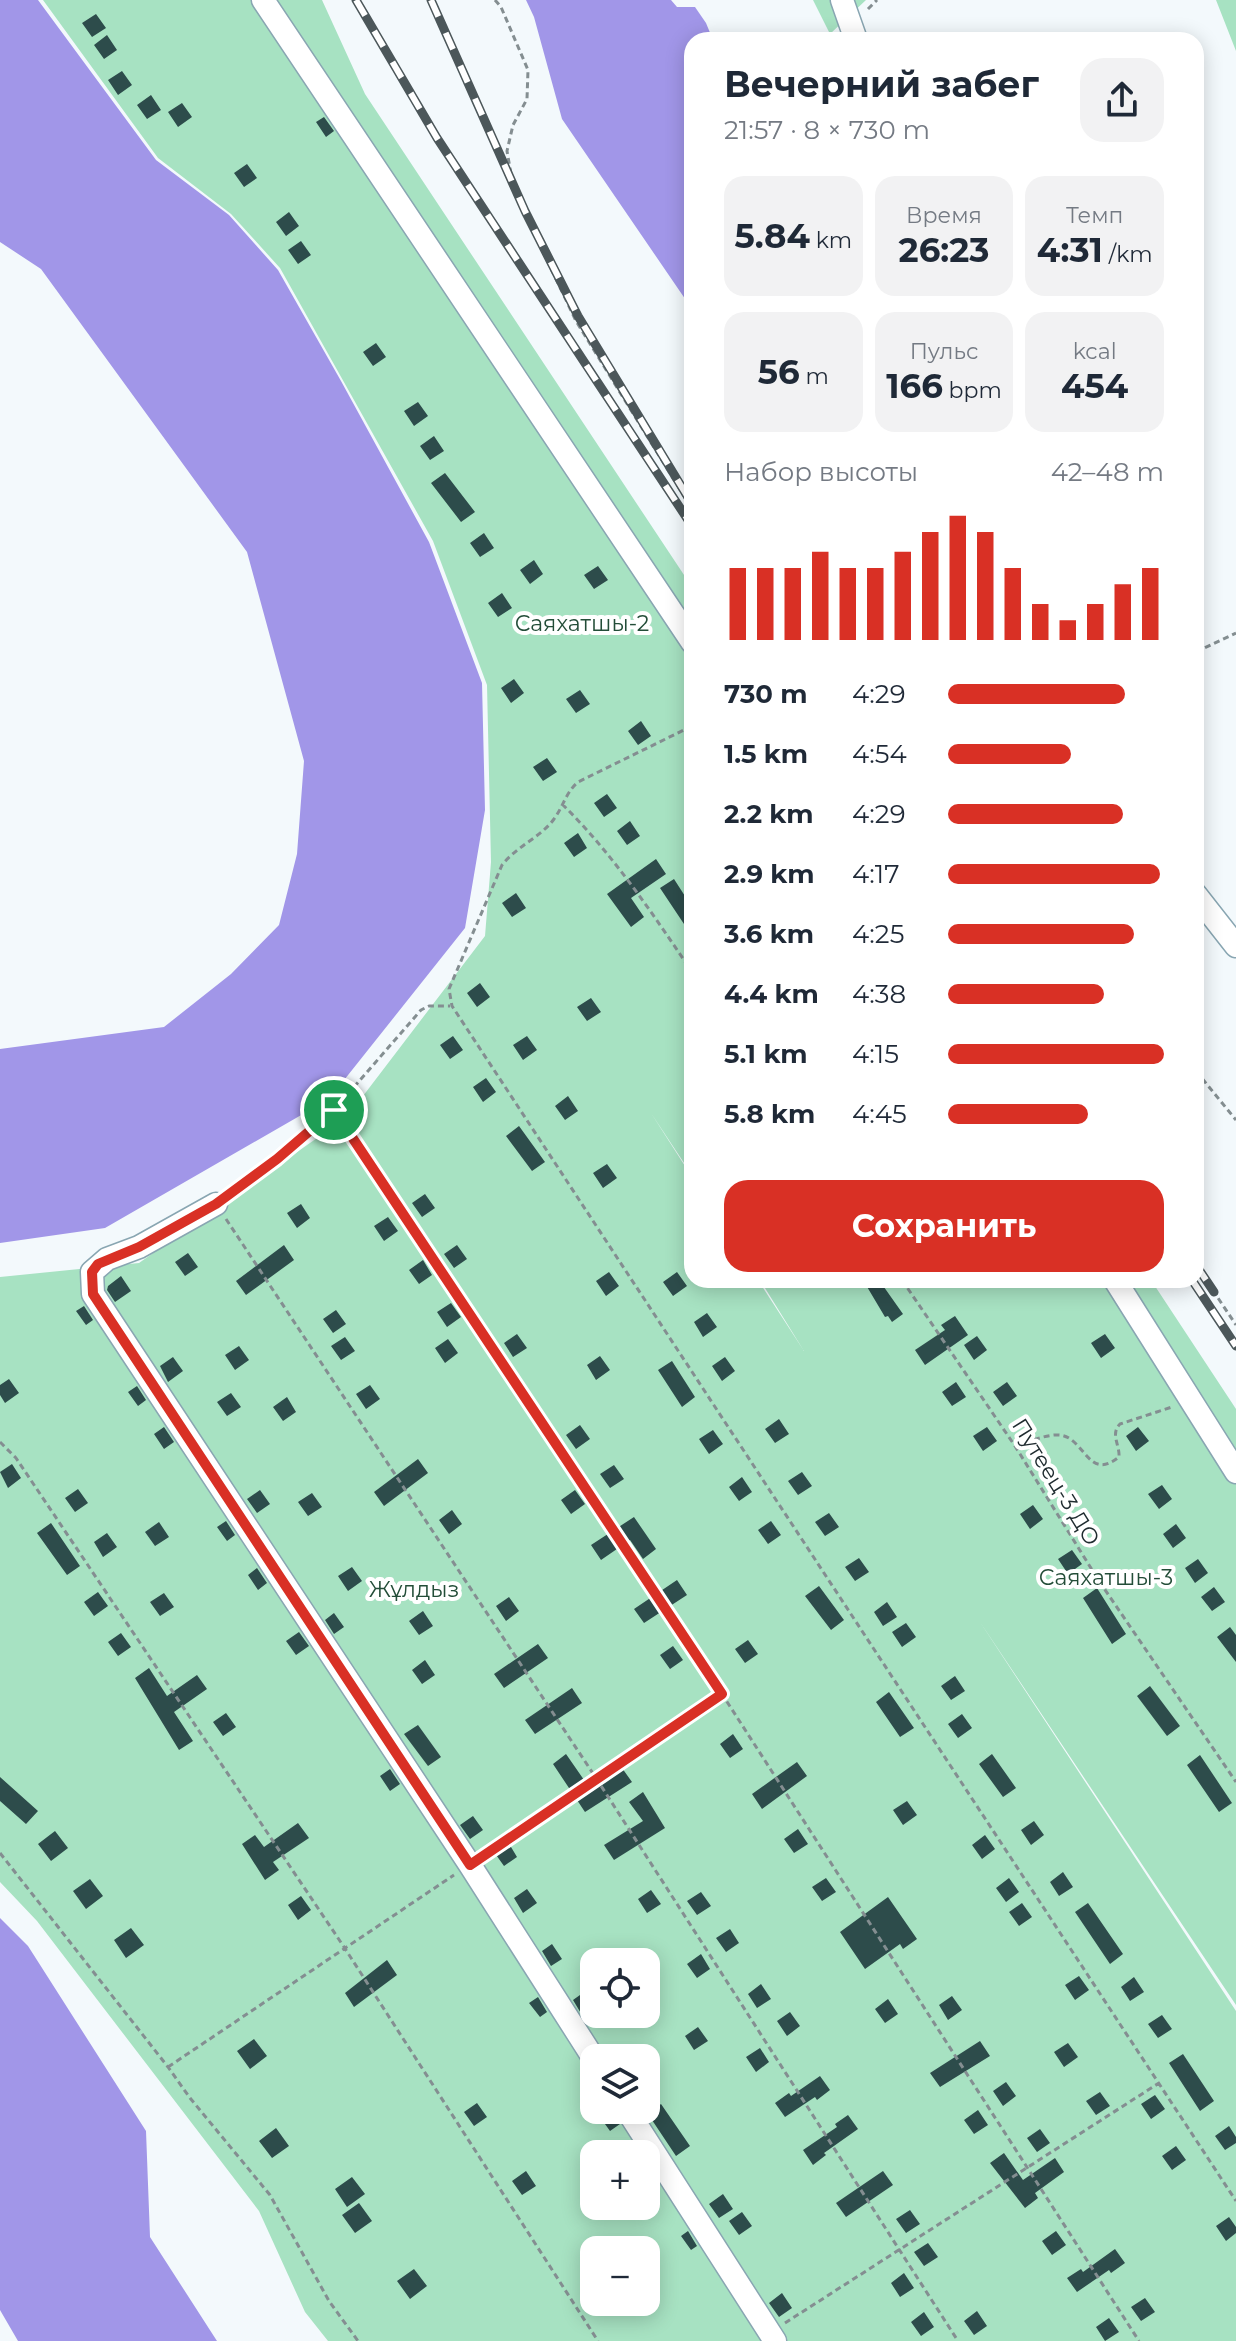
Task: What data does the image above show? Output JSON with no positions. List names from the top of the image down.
{
  "streets": {
    "path": ["Путеец-3 ДО"]
  },
  "parks": ["Саяхатшы-2", "Саяхатшы-3", "Жұлдыз"],
  "page": {
    "heading": ["Вечерний забег", "21:57 · 8 × 730 m"],
    "stats": [
      ["5.84 km"],
      ["Время", "26:23"],
      ["Темп", "4:31 /km"],
      ["56 m"],
      ["Пульс", "166 bpm"],
      ["kcal", "454"]
    ],
    "chart": ["Набор высоты", "42–48 m"],
    "list": [
      {
        "name": "730 m",
        "note": "4:29"
      },
      {
        "name": "1.5 km",
        "note": "4:54"
      },
      {
        "name": "2.2 km",
        "note": "4:29"
      },
      {
        "name": "2.9 km",
        "note": "4:17"
      },
      {
        "name": "3.6 km",
        "note": "4:25"
      },
      {
        "name": "4.4 km",
        "note": "4:38"
      },
      {
        "name": "5.1 km",
        "note": "4:15"
      },
      {
        "name": "5.8 km",
        "note": "4:45"
      }
    ],
    "buttons": "Сохранить",
    "map_buttons": ["+", "−"]
  }
}
